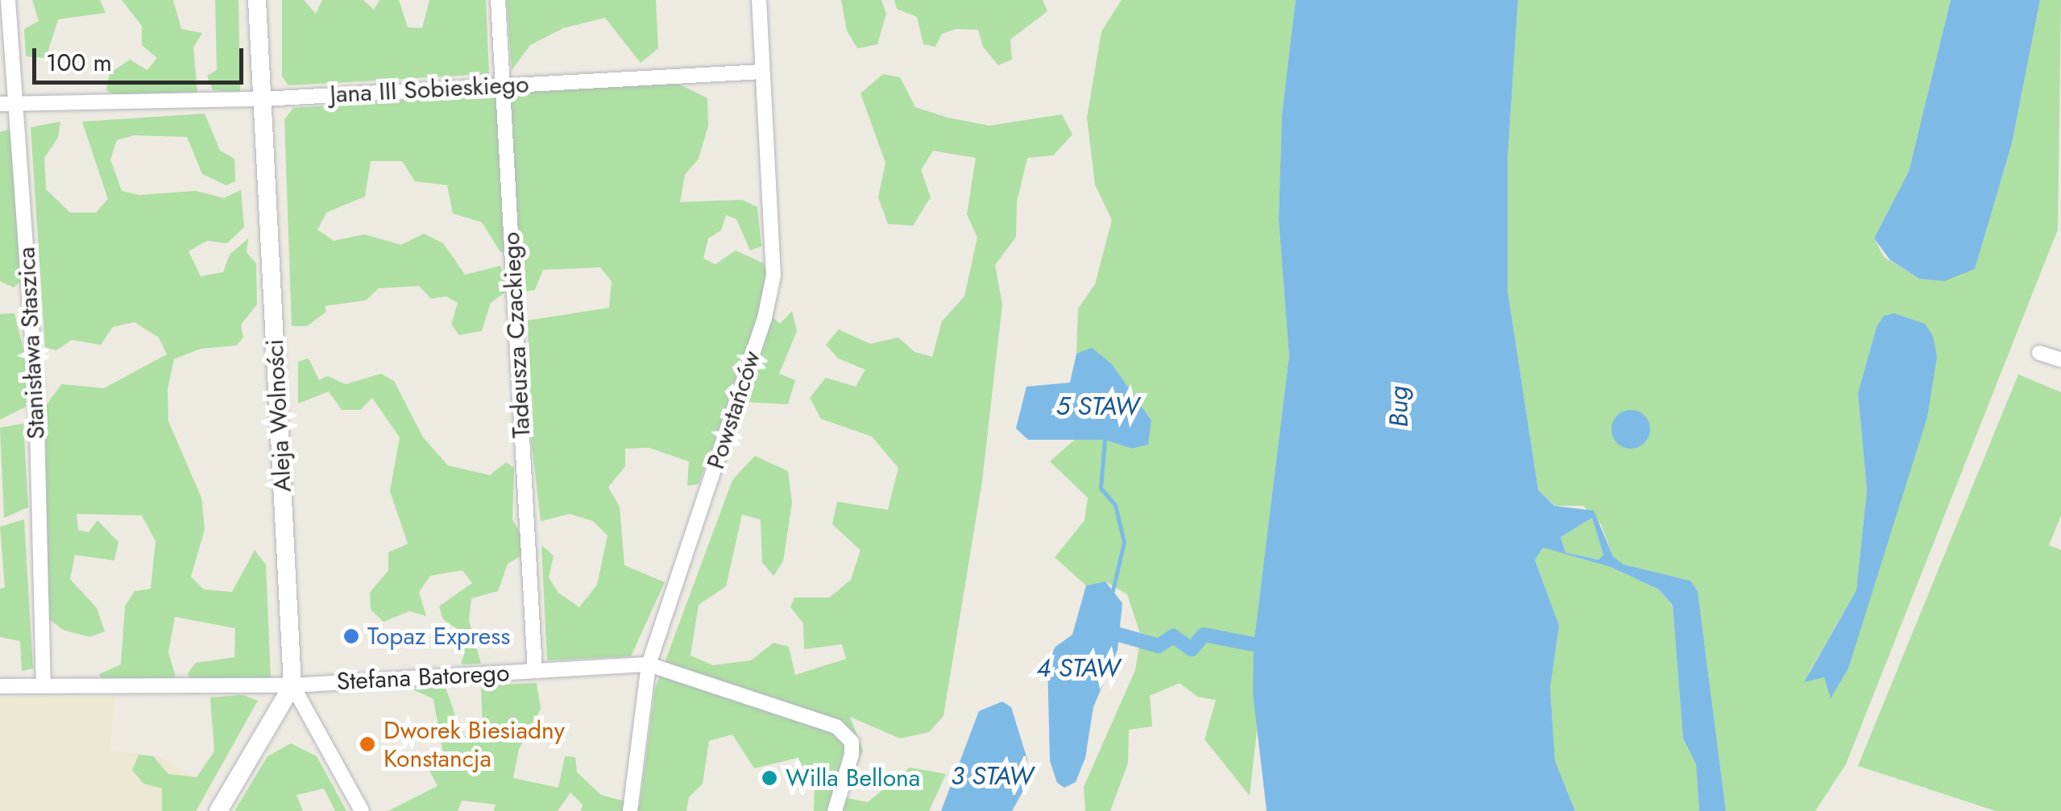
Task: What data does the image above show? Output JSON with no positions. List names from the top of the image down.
{
  "streets": {
    "street": [
      "Jana III Sobieskiego",
      "Tadeusza Czackiego",
      "Stanisława Staszica",
      "Powstańców",
      "Aleja Wolności",
      "Stefana Batorego"
    ]
  },
  "crossings": [
    ["Jana III Sobieskiego", "Tadeusza Czackiego"],
    ["Jana III Sobieskiego", "Stanisława Staszica"],
    ["Jana III Sobieskiego", "Powstańców"],
    ["Jana III Sobieskiego", "Aleja Wolności"],
    ["Tadeusza Czackiego", "Stefana Batorego"],
    ["Stanisława Staszica", "Stefana Batorego"],
    ["Powstańców", "Stefana Batorego"],
    ["Aleja Wolności", "Stefana Batorego"]
  ],
  "water": [
    "5 STAW",
    "Bug",
    "4 STAW",
    "3 STAW"
  ],
  "places": ["Topaz Express", "Dworek Biesiadny Konstancja", "Willa Bellona"],
  "scale_bar": "100 m"
}
